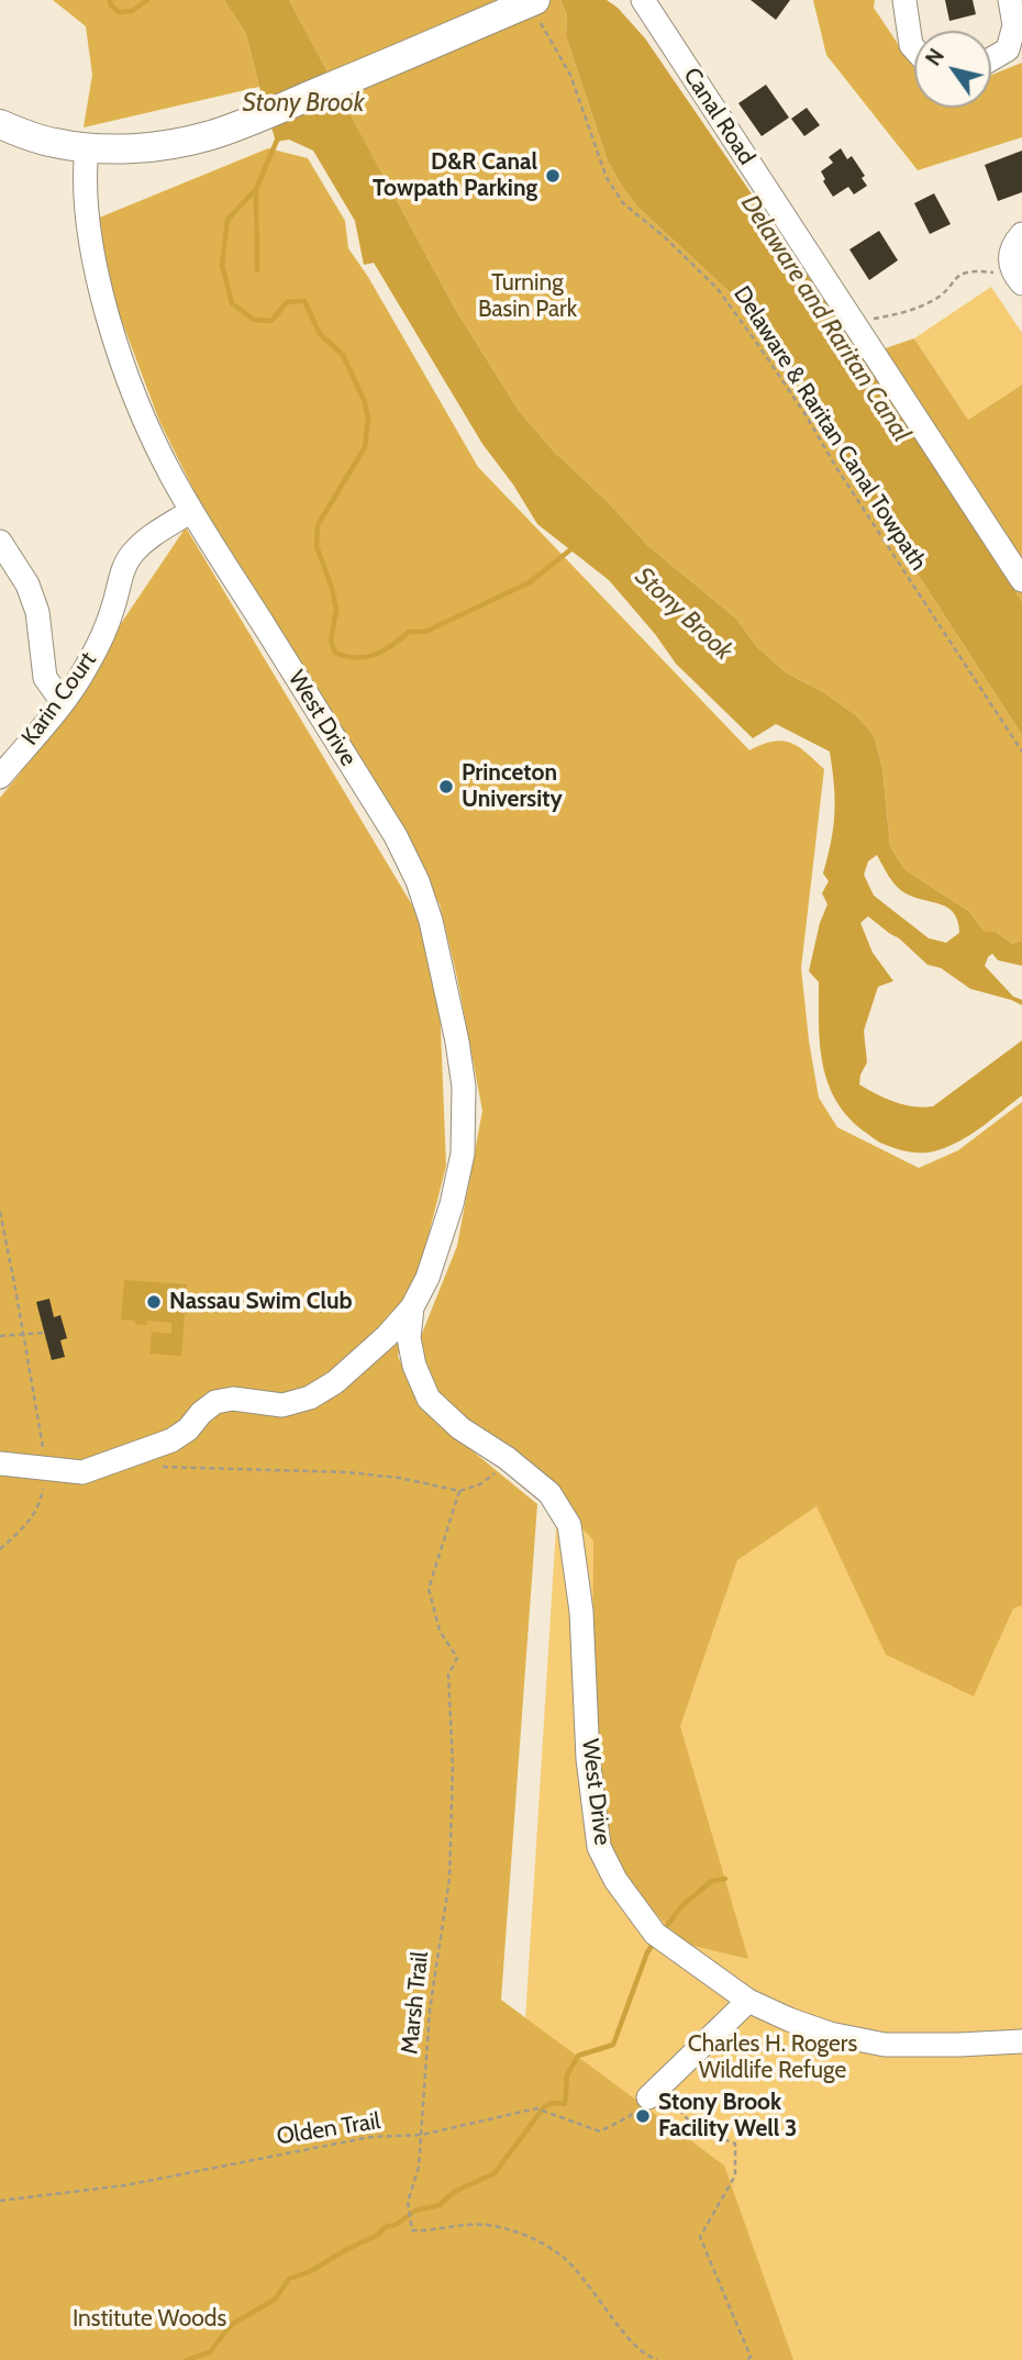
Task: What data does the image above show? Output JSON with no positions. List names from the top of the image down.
{
  "streets": {
    "street": ["Canal Road", "Karin Court", "West Drive"],
    "path": ["Delaware & Raritan Canal Towpath", "Marsh Trail", "Olden Trail"]
  },
  "crossings": [
    ["Karin Court", "West Drive"],
    ["Marsh Trail", "Olden Trail"]
  ],
  "water": ["Stony Brook", "Delaware and Raritan Canal"],
  "parks": ["Turning Basin Park", "Charles H. Rogers Wildlife Refuge", "Institute Woods"],
  "places": [
    "D&R Canal Towpath Parking",
    "Princeton University",
    "Nassau Swim Club",
    "Stony Brook Facility Well 3"
  ],
  "north": "top left"
}
